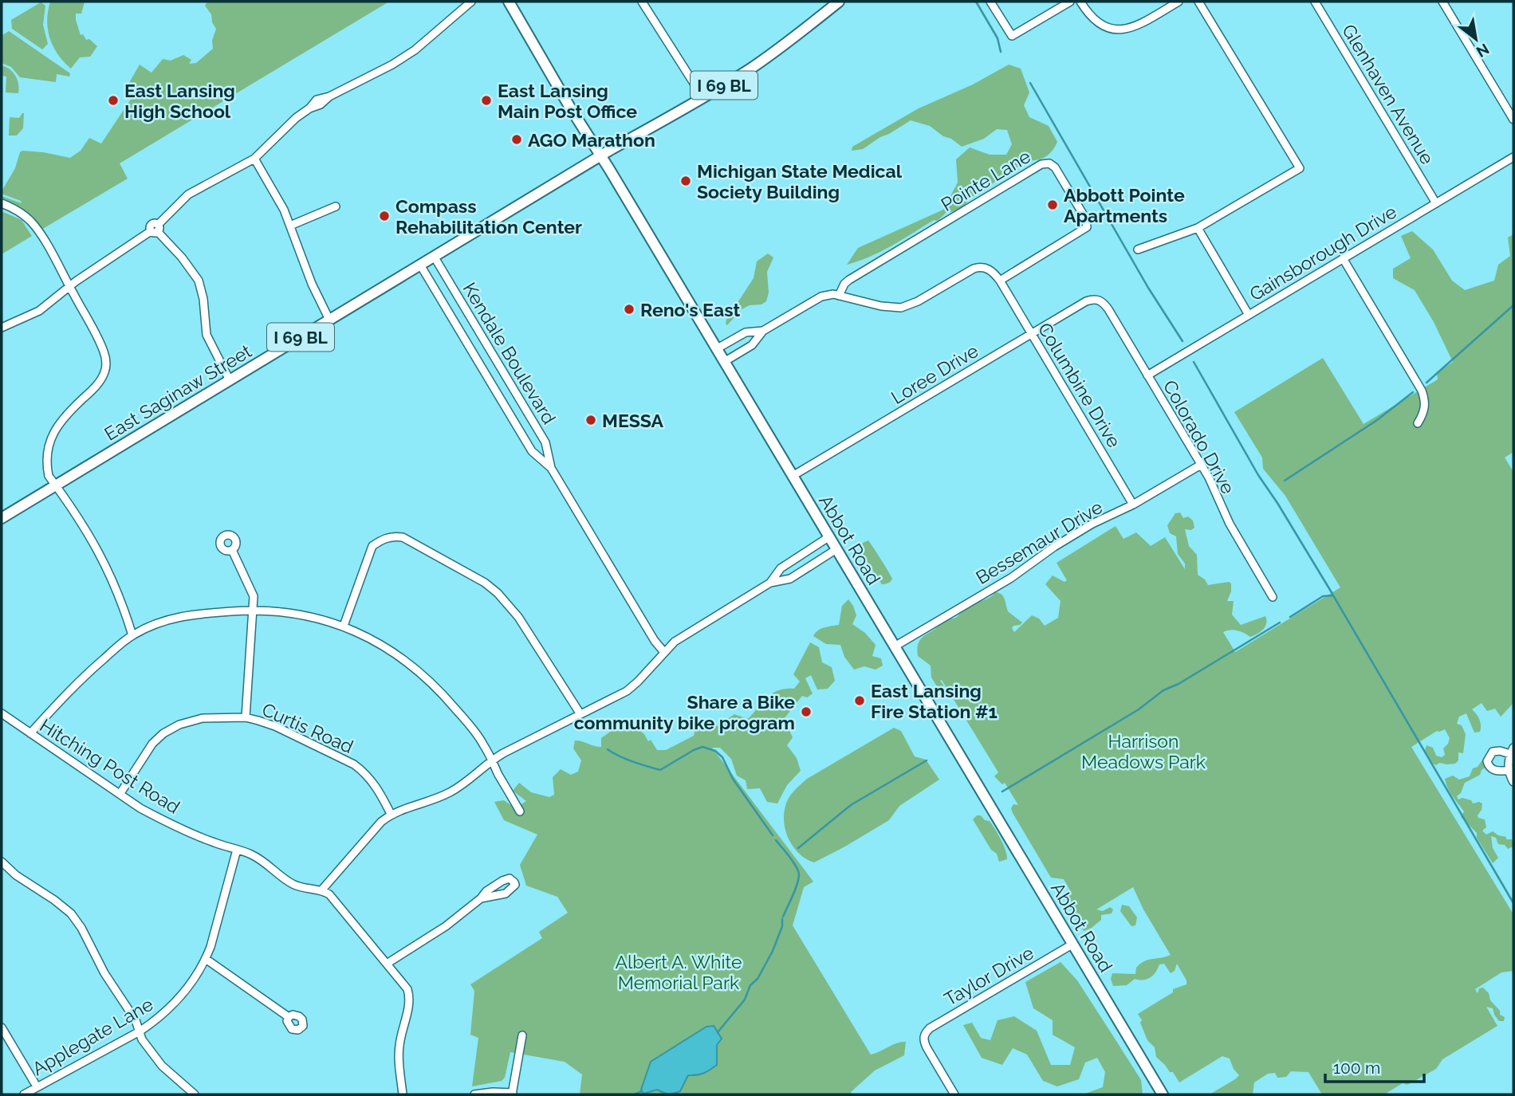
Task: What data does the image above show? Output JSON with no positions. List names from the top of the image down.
{
  "streets": {
    "main road": ["I 69 BL", "East Saginaw Street", "Abbot Road"],
    "street": [
      "Glenhaven Avenue",
      "Pointe Lane",
      "Gainsborough Drive",
      "Kendale Boulevard",
      "Loree Drive",
      "Columbine Drive",
      "Colorado Drive",
      "Bessemaur Drive",
      "Curtis Road",
      "Hitching Post Road",
      "Taylor Drive",
      "Applegate Lane"
    ]
  },
  "crossings": [
    ["I 69 BL", "East Saginaw Street"],
    ["I 69 BL", "Abbot Road"],
    ["Glenhaven Avenue", "Gainsborough Drive"],
    ["Pointe Lane", "Columbine Drive"],
    ["Gainsborough Drive", "Colorado Drive"],
    ["Kendale Boulevard", "East Saginaw Street"],
    ["Loree Drive", "Columbine Drive"],
    ["Loree Drive", "Colorado Drive"],
    ["Loree Drive", "Abbot Road"],
    ["Columbine Drive", "Bessemaur Drive"],
    ["East Saginaw Street", "Abbot Road"],
    ["Colorado Drive", "Bessemaur Drive"],
    ["Abbot Road", "Bessemaur Drive"],
    ["Abbot Road", "Taylor Drive"],
    ["Curtis Road", "Hitching Post Road"],
    ["Hitching Post Road", "Applegate Lane"]
  ],
  "parks": ["Harrison Meadows Park", "Albert A. White Memorial Park"],
  "places": [
    "East Lansing High School",
    "East Lansing Main Post Office",
    "AGO Marathon",
    "Michigan State Medical Society Building",
    "Abbott Pointe Apartments",
    "Compass Rehabilitation Center",
    "Reno's East",
    "MESSA",
    "East Lansing Fire Station #1",
    "Share a Bike community bike program"
  ],
  "scale_bar": "100 m",
  "north": "bottom right"
}
